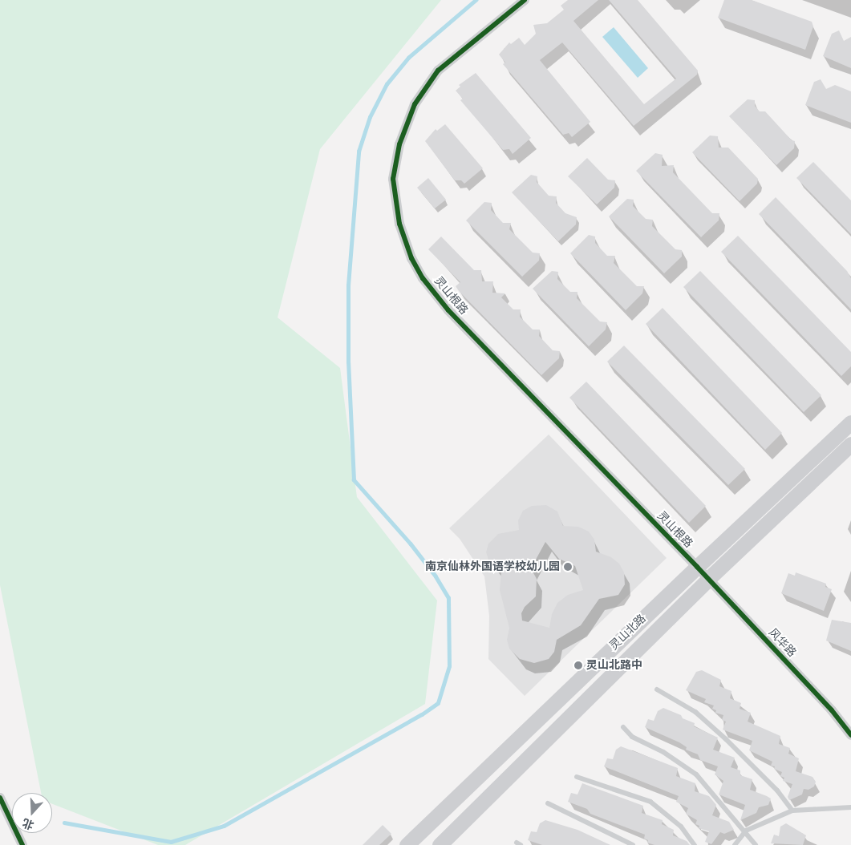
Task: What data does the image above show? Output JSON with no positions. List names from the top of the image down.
{
  "streets": {
    "main road": ["灵山北路"],
    "street": ["灵山根路", "风华路"]
  },
  "crossings": [
    ["灵山根路", "灵山北路"],
    ["灵山根路", "风华路"],
    ["灵山北路", "风华路"]
  ],
  "places": ["南京仙林外国语学校幼儿园", "灵山北路中"],
  "north": "bottom"
}
